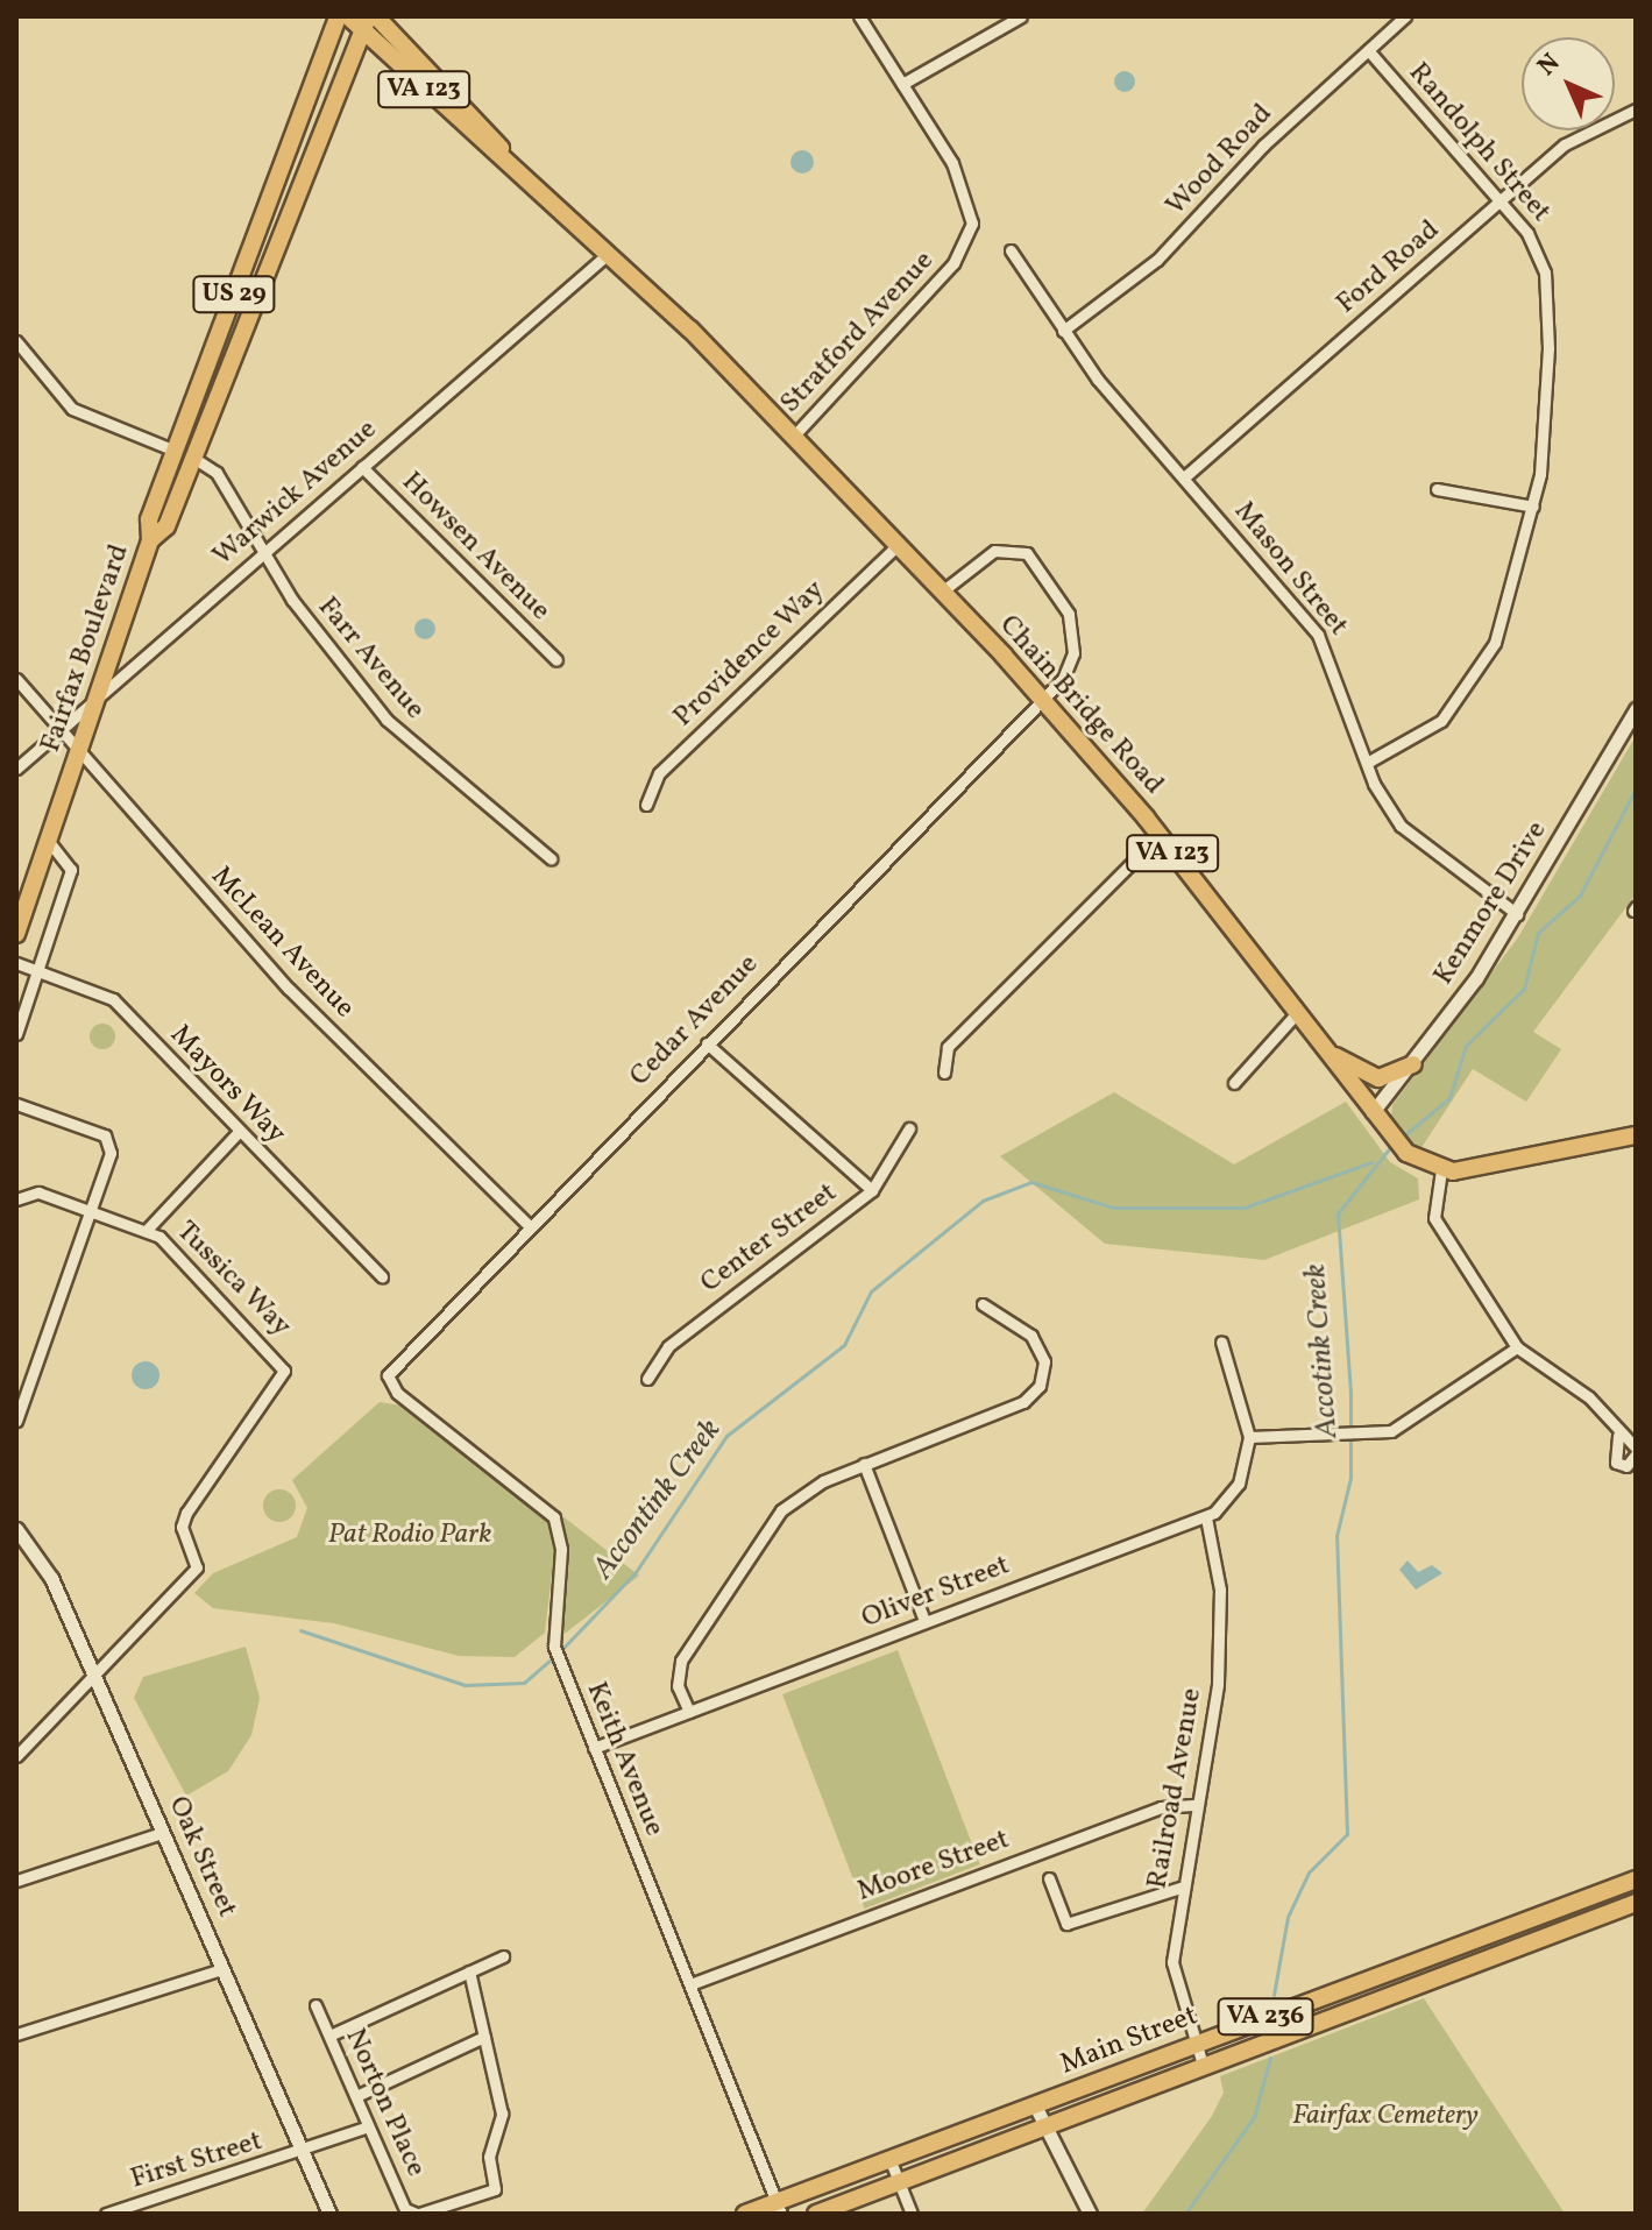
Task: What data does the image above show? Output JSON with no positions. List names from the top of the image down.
{
  "streets": {
    "main road": [
      "VA 123",
      "US 29",
      "Fairfax Boulevard",
      "Chain Bridge Road",
      "VA 236",
      "Main Street"
    ],
    "street": [
      "Randolph Street",
      "Wood Road",
      "Ford Road",
      "Stratford Avenue",
      "Warwick Avenue",
      "Howsen Avenue",
      "Mason Street",
      "Providence Way",
      "Farr Avenue",
      "Kenmore Drive",
      "McLean Avenue",
      "Cedar Avenue",
      "Mayors Way",
      "Center Street",
      "Tussica Way",
      "Oliver Street",
      "Keith Avenue",
      "Railroad Avenue",
      "Oak Street",
      "Moore Street",
      "Norton Place",
      "First Street"
    ]
  },
  "crossings": [
    ["Randolph Street", "Wood Road"],
    ["Randolph Street", "Ford Road"],
    ["Randolph Street", "Mason Street"],
    ["Wood Road", "Mason Street"],
    ["Ford Road", "Mason Street"],
    ["Stratford Avenue", "Chain Bridge Road"],
    ["Warwick Avenue", "Howsen Avenue"],
    ["Warwick Avenue", "Fairfax Boulevard"],
    ["Warwick Avenue", "Farr Avenue"],
    ["Warwick Avenue", "Chain Bridge Road"],
    ["Warwick Avenue", "McLean Avenue"],
    ["Mason Street", "Kenmore Drive"],
    ["Fairfax Boulevard", "Farr Avenue"],
    ["Fairfax Boulevard", "Chain Bridge Road"],
    ["Fairfax Boulevard", "McLean Avenue"],
    ["Providence Way", "Chain Bridge Road"],
    ["Chain Bridge Road", "Kenmore Drive"],
    ["Chain Bridge Road", "Cedar Avenue"],
    ["McLean Avenue", "Cedar Avenue"],
    ["Cedar Avenue", "Keith Avenue"],
    ["Tussica Way", "Oak Street"],
    ["Oliver Street", "Keith Avenue"],
    ["Oliver Street", "Railroad Avenue"],
    ["Keith Avenue", "Moore Street"],
    ["Keith Avenue", "Main Street"],
    ["Railroad Avenue", "Moore Street"],
    ["Railroad Avenue", "Main Street"],
    ["Oak Street", "First Street"],
    ["Norton Place", "First Street"]
  ],
  "water": ["Accotink Creek", "Accontink Creek"],
  "parks": ["Pat Rodio Park", "Fairfax Cemetery"],
  "north": "top left"
}
